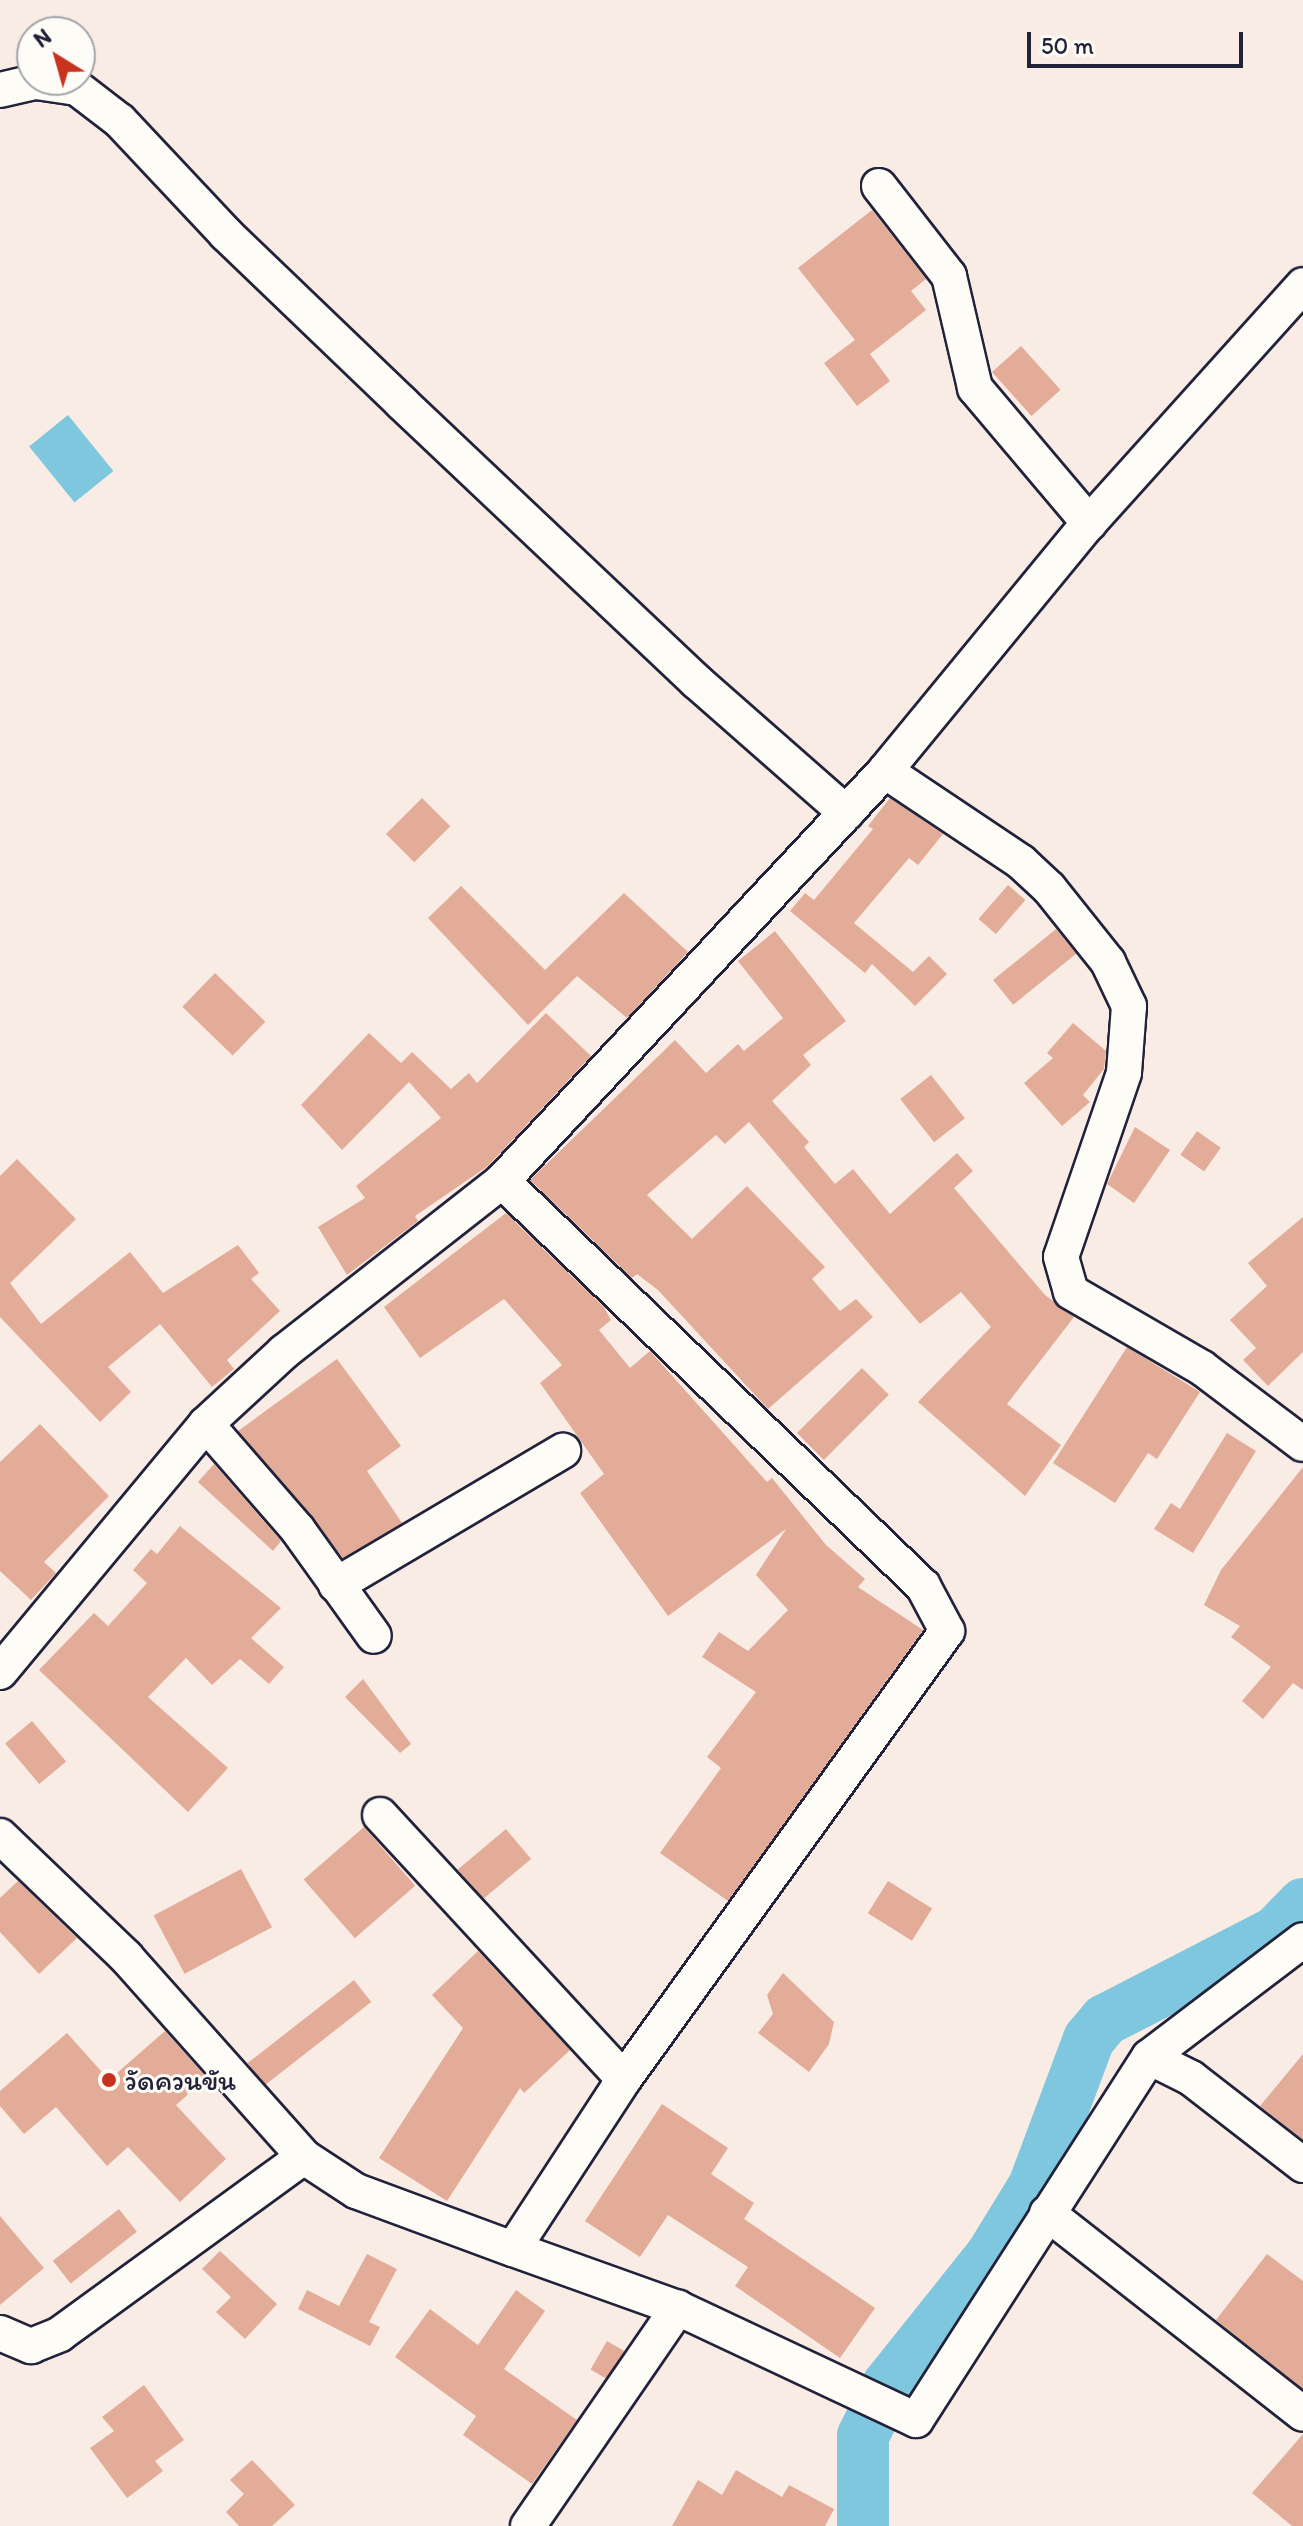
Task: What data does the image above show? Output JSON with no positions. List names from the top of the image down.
{
  "places": ["วัดควนขัน"],
  "scale_bar": "50 m",
  "north": "top left"
}
